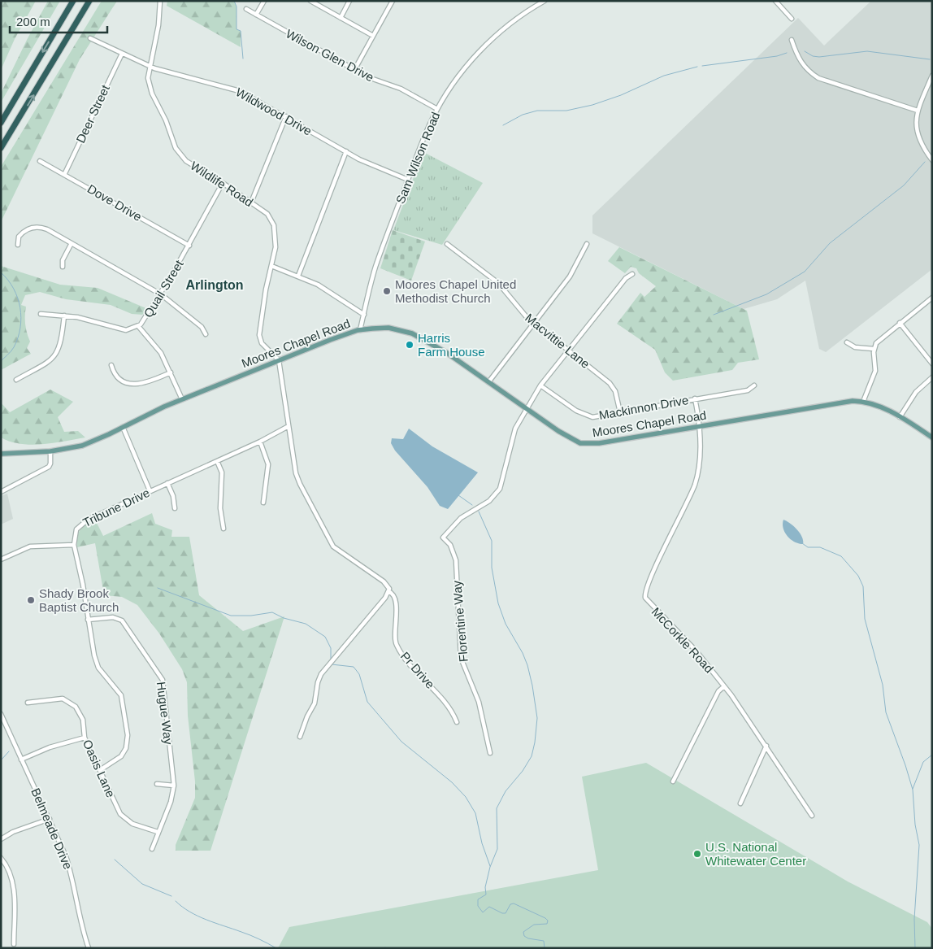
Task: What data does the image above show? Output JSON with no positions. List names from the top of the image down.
{
  "streets": {
    "main road": ["Moores Chapel Road"],
    "street": [
      "Wilson Glen Drive",
      "Wildwood Drive",
      "Deer Street",
      "Sam Wilson Road",
      "Wildlife Road",
      "Dove Drive",
      "Quail Street",
      "Macvittie Lane",
      "Mackinnon Drive",
      "Tribune Drive",
      "Florentine Way",
      "McCorkle Road",
      "Pr Drive",
      "Hugue Way",
      "Oasis Lane",
      "Belmeade Drive"
    ]
  },
  "crossings": [
    ["Wilson Glen Drive", "Sam Wilson Road"],
    ["Wildwood Drive", "Deer Street"],
    ["Wildwood Drive", "Sam Wilson Road"],
    ["Wildwood Drive", "Wildlife Road"],
    ["Deer Street", "Dove Drive"],
    ["Sam Wilson Road", "Moores Chapel Road"],
    ["Wildlife Road", "Quail Street"],
    ["Wildlife Road", "Moores Chapel Road"],
    ["Wildlife Road", "Pr Drive"],
    ["Dove Drive", "Quail Street"],
    ["Macvittie Lane", "Mackinnon Drive"],
    ["Moores Chapel Road", "Florentine Way"],
    ["Moores Chapel Road", "McCorkle Road"],
    ["Moores Chapel Road", "Pr Drive"],
    ["Mackinnon Drive", "McCorkle Road"],
    ["Tribune Drive", "Pr Drive"],
    ["Tribune Drive", "Hugue Way"],
    ["Tribune Drive", "Oasis Lane"],
    ["Hugue Way", "Oasis Lane"]
  ],
  "districts": ["Arlington"],
  "places": [
    "Moores Chapel United Methodist Church",
    "Harris Farm House",
    "Shady Brook Baptist Church",
    "U.S. National Whitewater Center"
  ],
  "scale_bar": "200 m"
}
